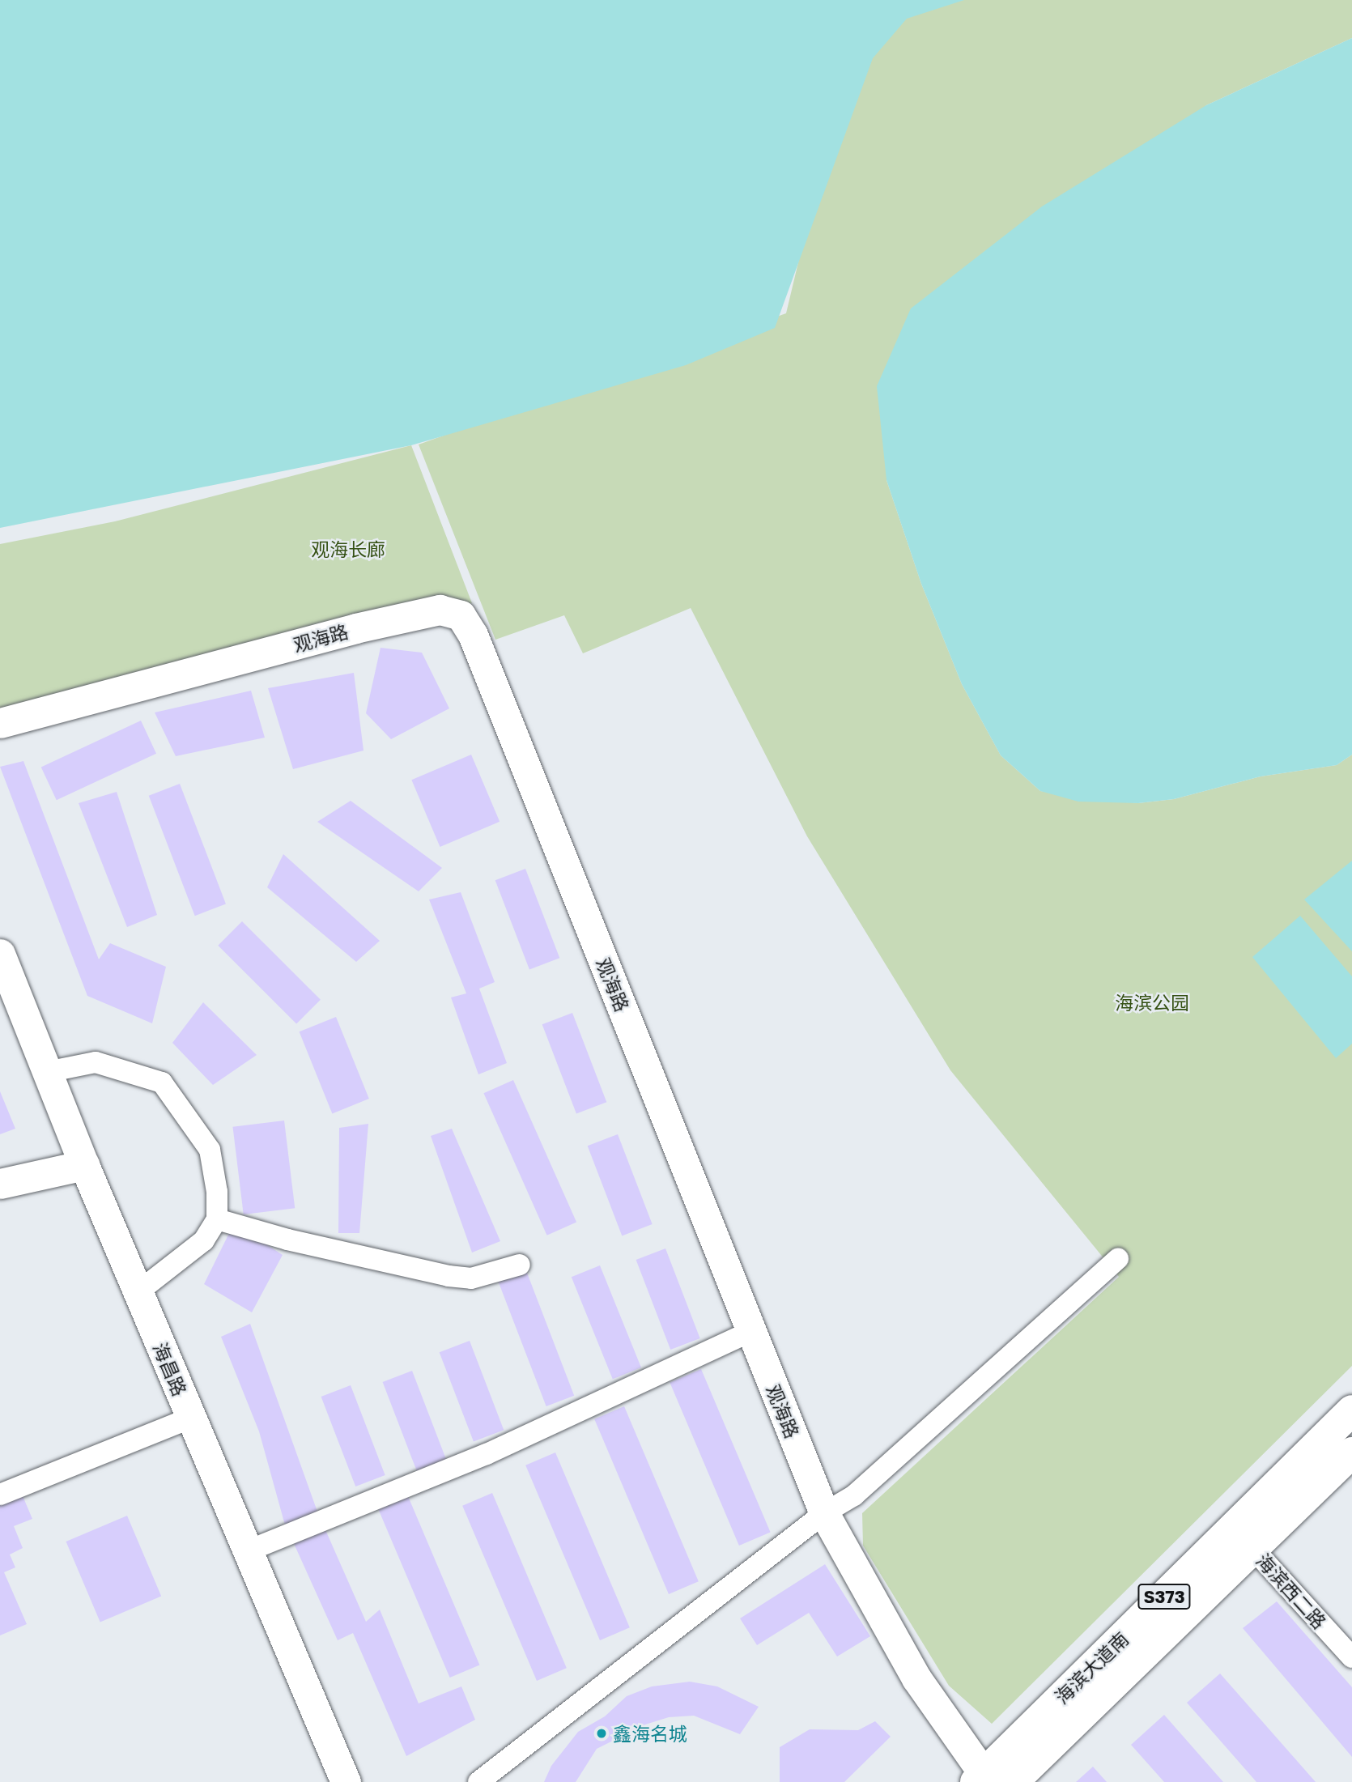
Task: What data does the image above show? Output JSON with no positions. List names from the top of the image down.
{
  "streets": {
    "main road": ["S373", "海滨大道南"],
    "street": ["观海路", "海昌路", "海滨西二路"]
  },
  "crossings": [
    ["观海路", "海滨大道南"],
    ["海滨西二路", "海滨大道南"]
  ],
  "parks": ["观海长廊", "海滨公园"],
  "places": ["鑫海名城"]
}
